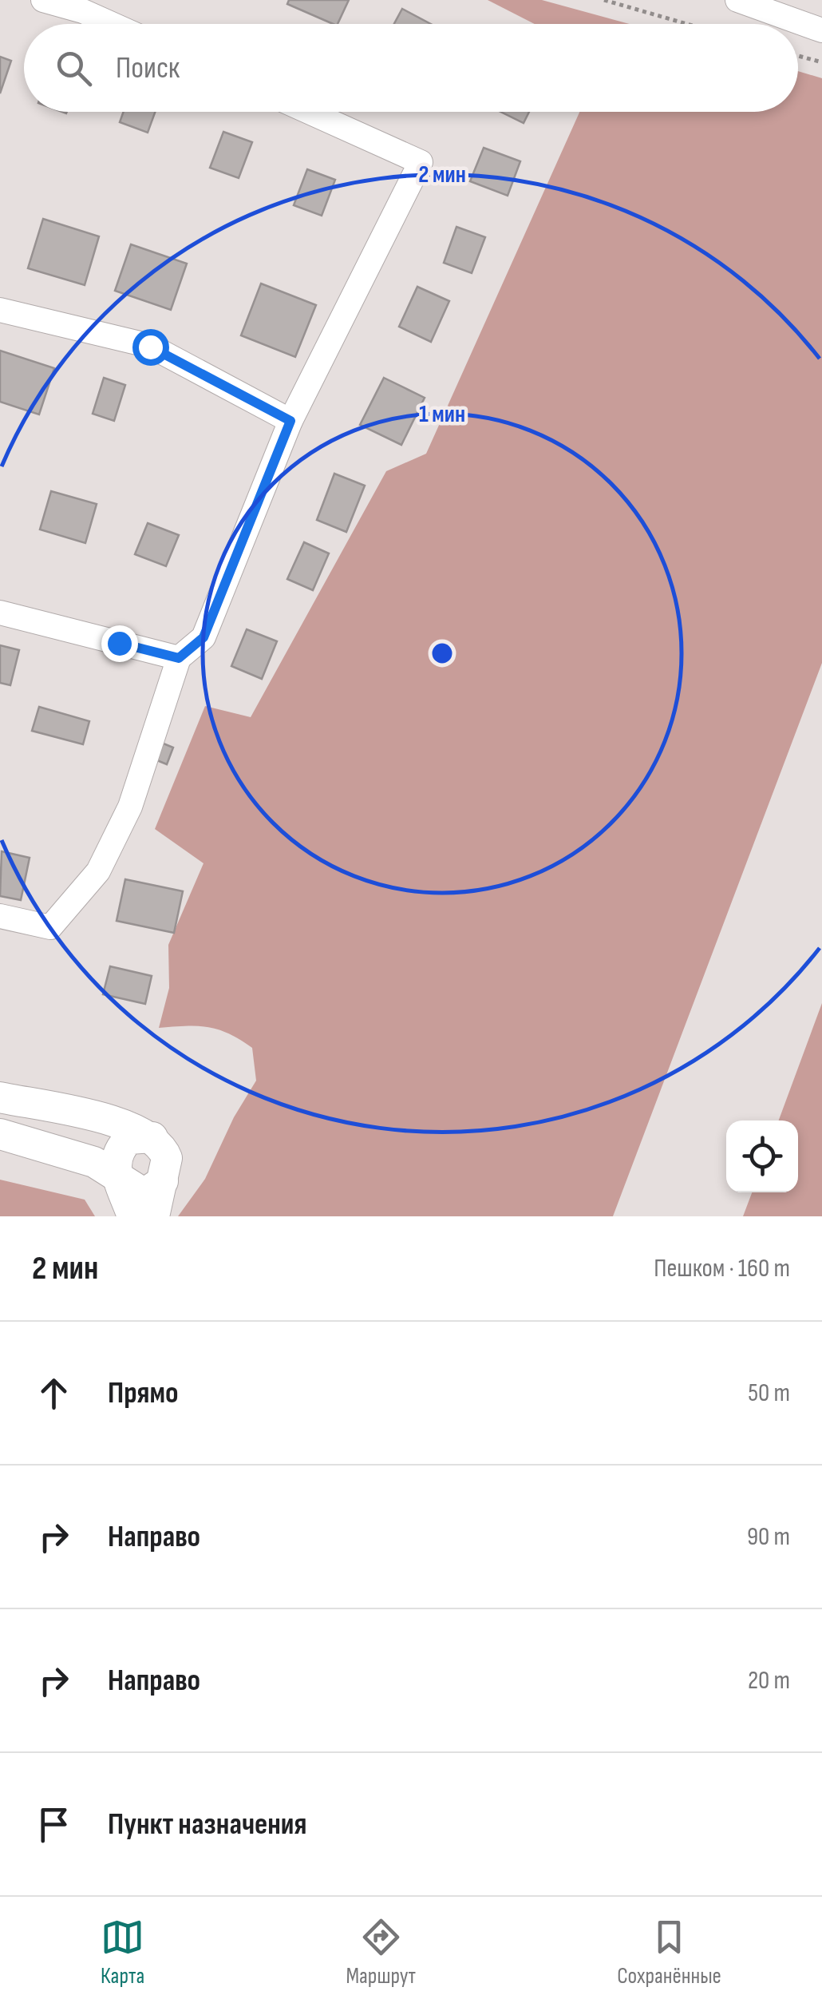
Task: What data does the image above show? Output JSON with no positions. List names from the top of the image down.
{
  "page": {
    "search": "Поиск",
    "heading": ["2 мин", "Пешком · 160 m"],
    "list": [
      ["Прямо", "50 m"],
      ["Направо", "90 m"],
      ["Направо", "20 m"],
      "Пункт назначения"
    ],
    "nav": ["Карта", "Маршрут", "Сохранённые"]
  },
  "rings": ["2 мин", "1 мин"]
}
